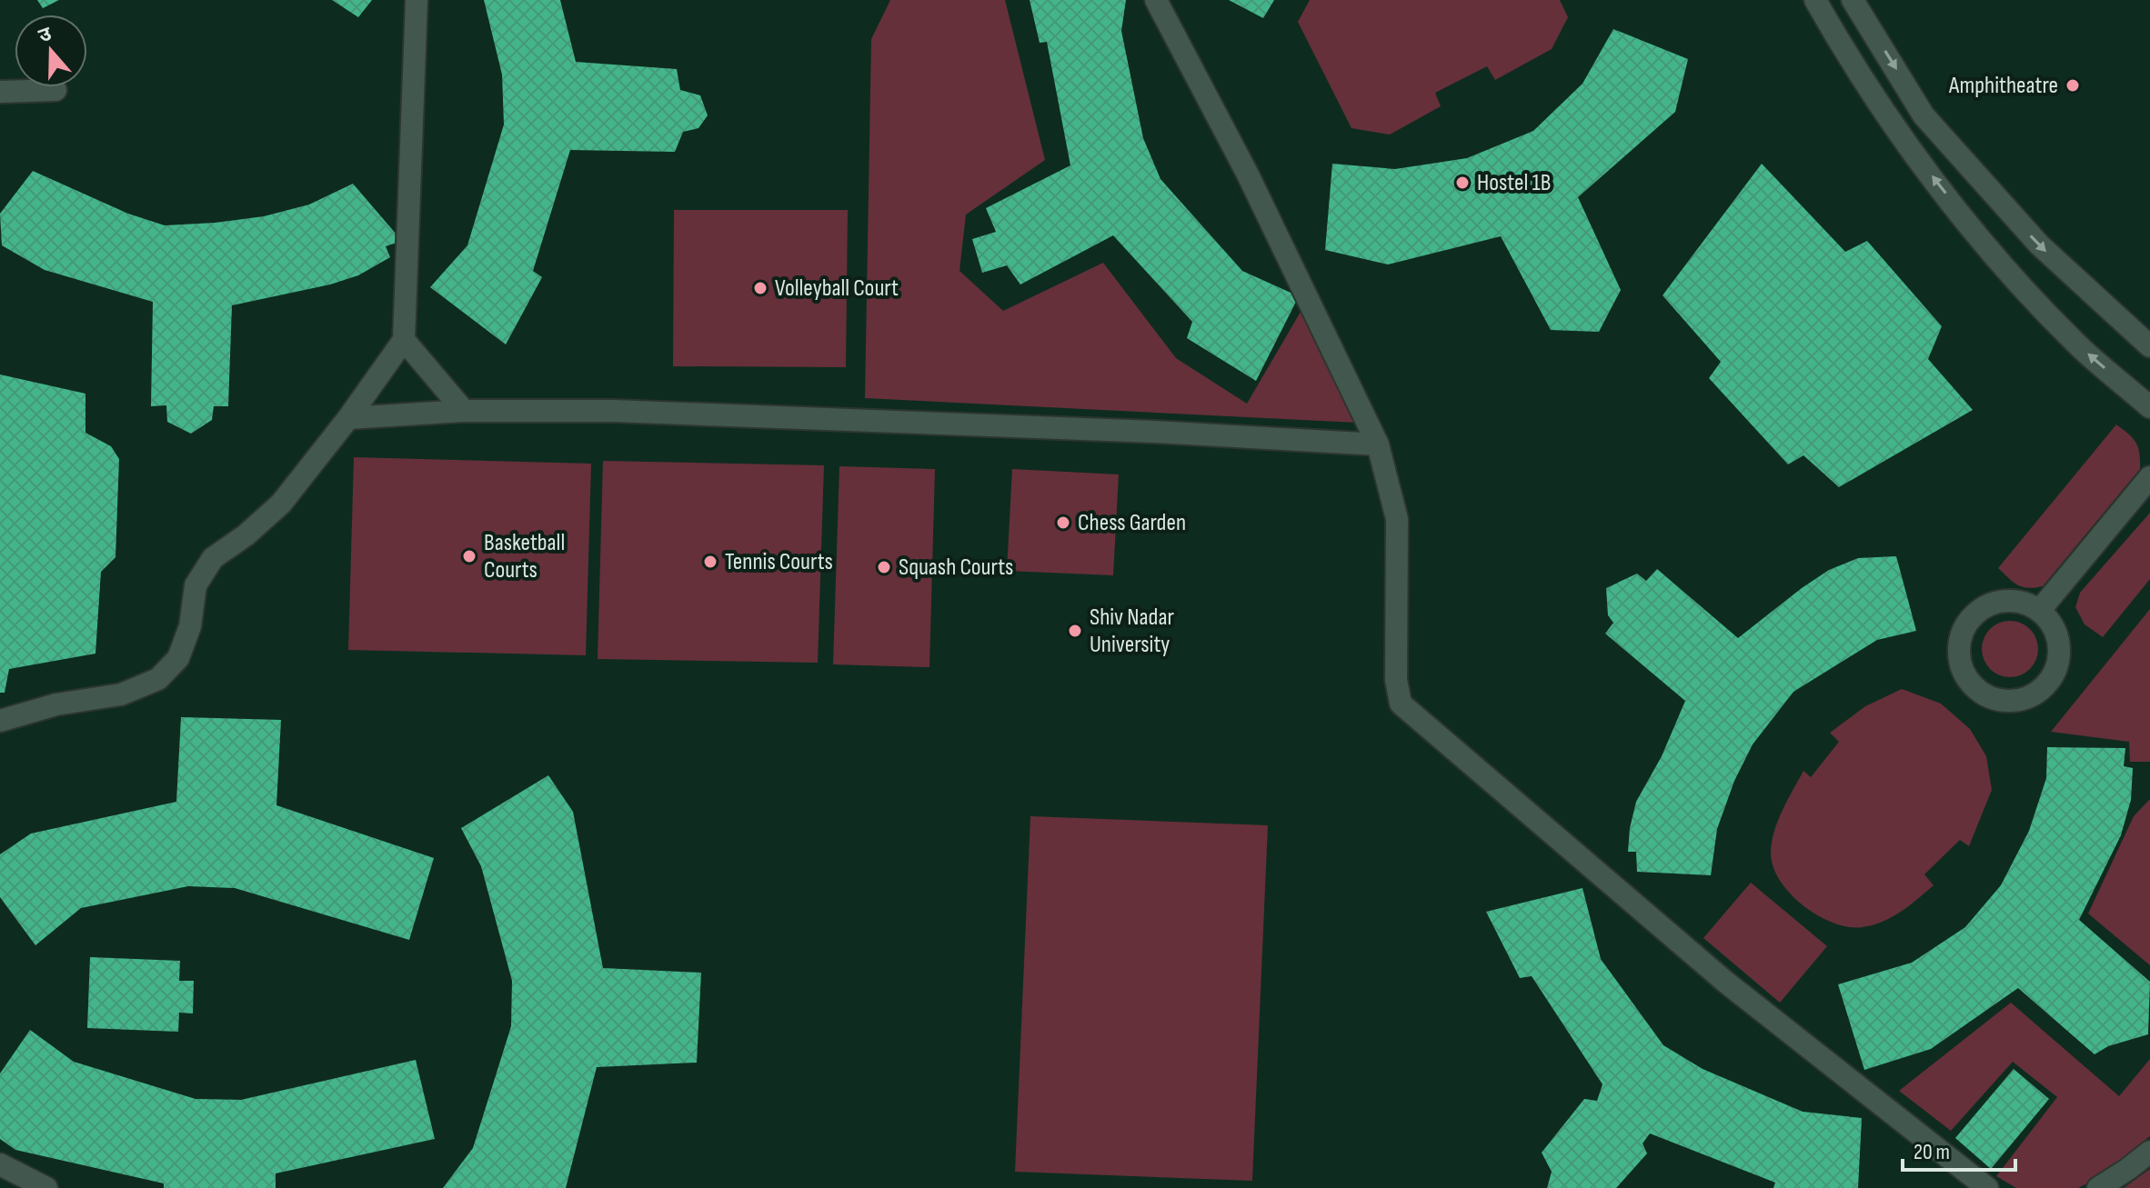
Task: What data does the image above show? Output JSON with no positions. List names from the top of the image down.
{
  "places": [
    "Amphitheatre",
    "Hostel 1B",
    "Volleyball Court",
    "Chess Garden",
    "Basketball Courts",
    "Tennis Courts",
    "Squash Courts",
    "Shiv Nadar University"
  ],
  "scale_bar": "20 m",
  "north": "top"
}
